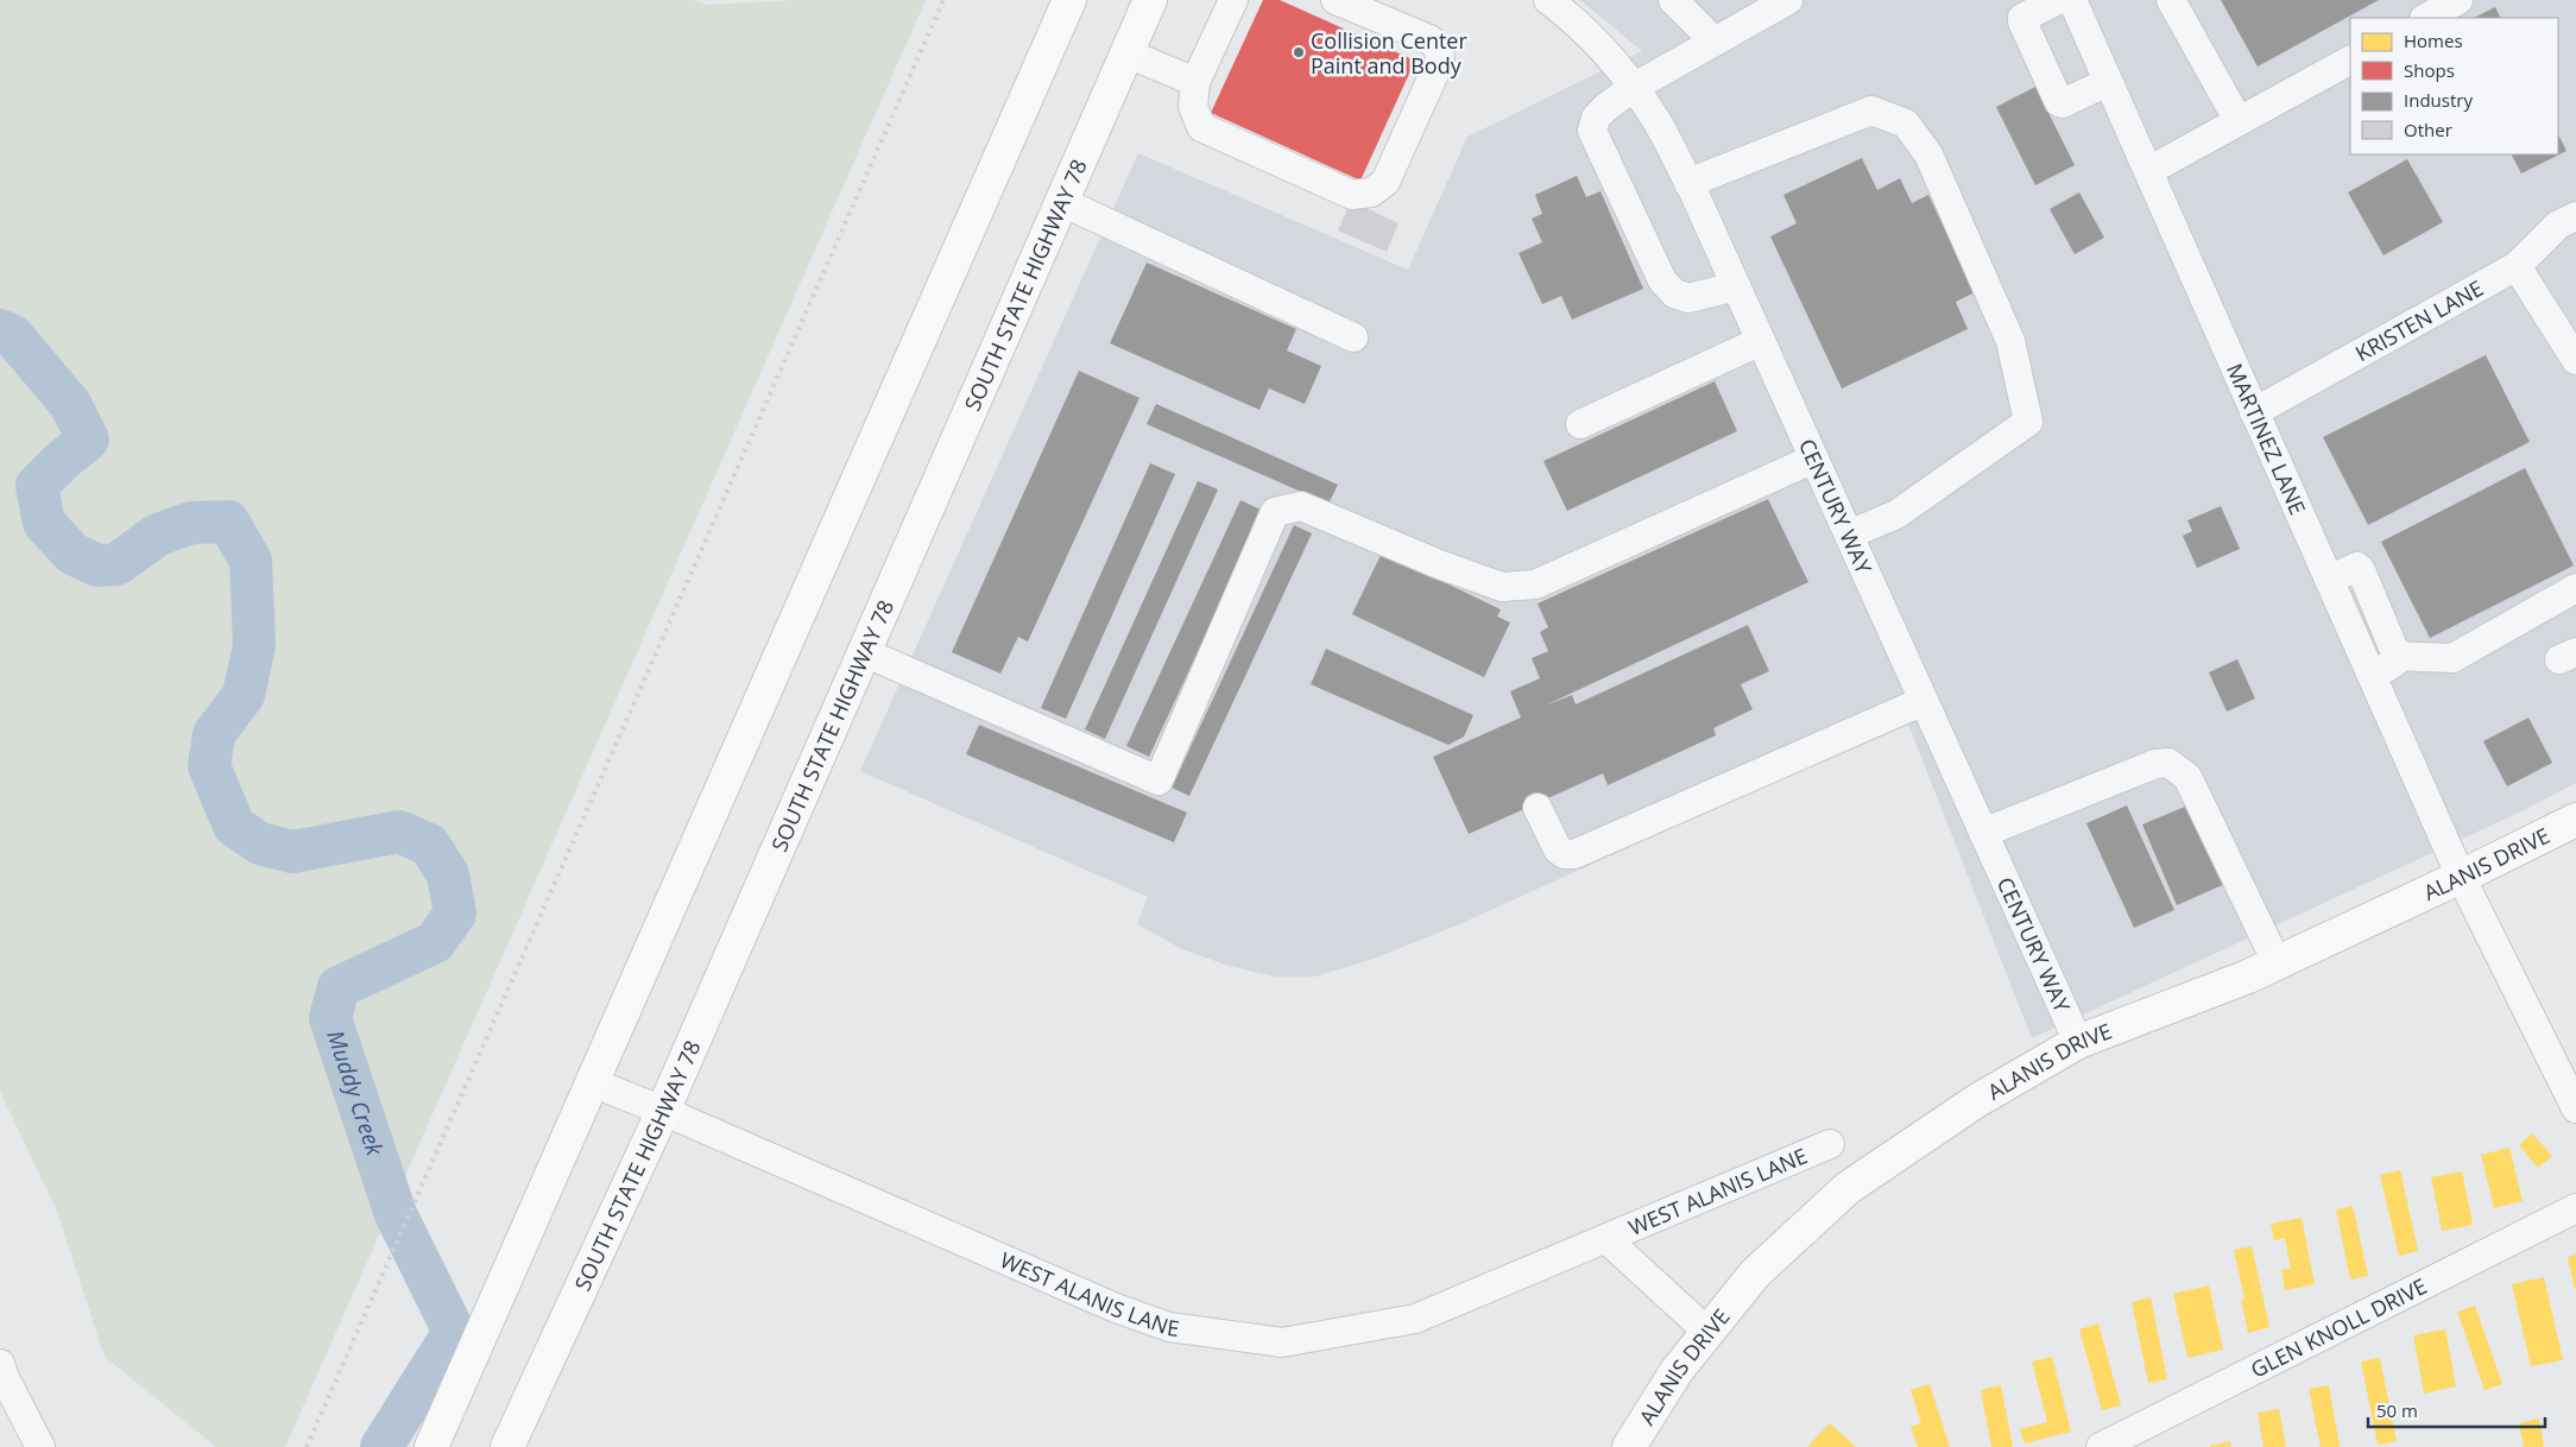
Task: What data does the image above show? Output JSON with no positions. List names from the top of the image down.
{
  "streets": {
    "main road": ["SOUTH STATE HIGHWAY 78", "ALANIS DRIVE"],
    "street": [
      "KRISTEN LANE",
      "MARTINEZ LANE",
      "CENTURY WAY",
      "WEST ALANIS LANE",
      "GLEN KNOLL DRIVE"
    ]
  },
  "crossings": [
    ["SOUTH STATE HIGHWAY 78", "WEST ALANIS LANE"],
    ["KRISTEN LANE", "MARTINEZ LANE"],
    ["MARTINEZ LANE", "ALANIS DRIVE"],
    ["CENTURY WAY", "ALANIS DRIVE"],
    ["ALANIS DRIVE", "WEST ALANIS LANE"]
  ],
  "water": ["Muddy Creek"],
  "places": ["Collision Center Paint and Body"],
  "legend": [
    "Homes",
    "Shops",
    "Industry",
    "Other"
  ],
  "scale_bar": "50 m"
}
